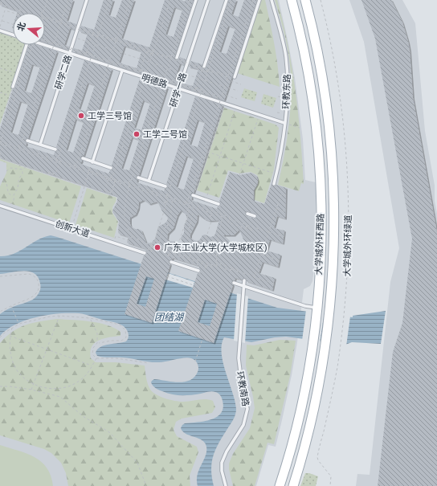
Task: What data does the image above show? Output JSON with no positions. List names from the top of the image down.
{
  "streets": {
    "main road": ["大学城外环西路"],
    "lane": [
      "研学二路",
      "明德路",
      "研学一路",
      "环教东路",
      "创新大道",
      "环教南路"
    ],
    "path": ["大学城外环绿道"]
  },
  "crossings": [
    ["研学二路", "明德路"],
    ["明德路", "研学一路"],
    ["明德路", "环教东路"]
  ],
  "water": ["团结湖"],
  "places": ["工学三号馆", "工学二号馆", "广东工业大学(大学城校区)"],
  "north": "left"
}
